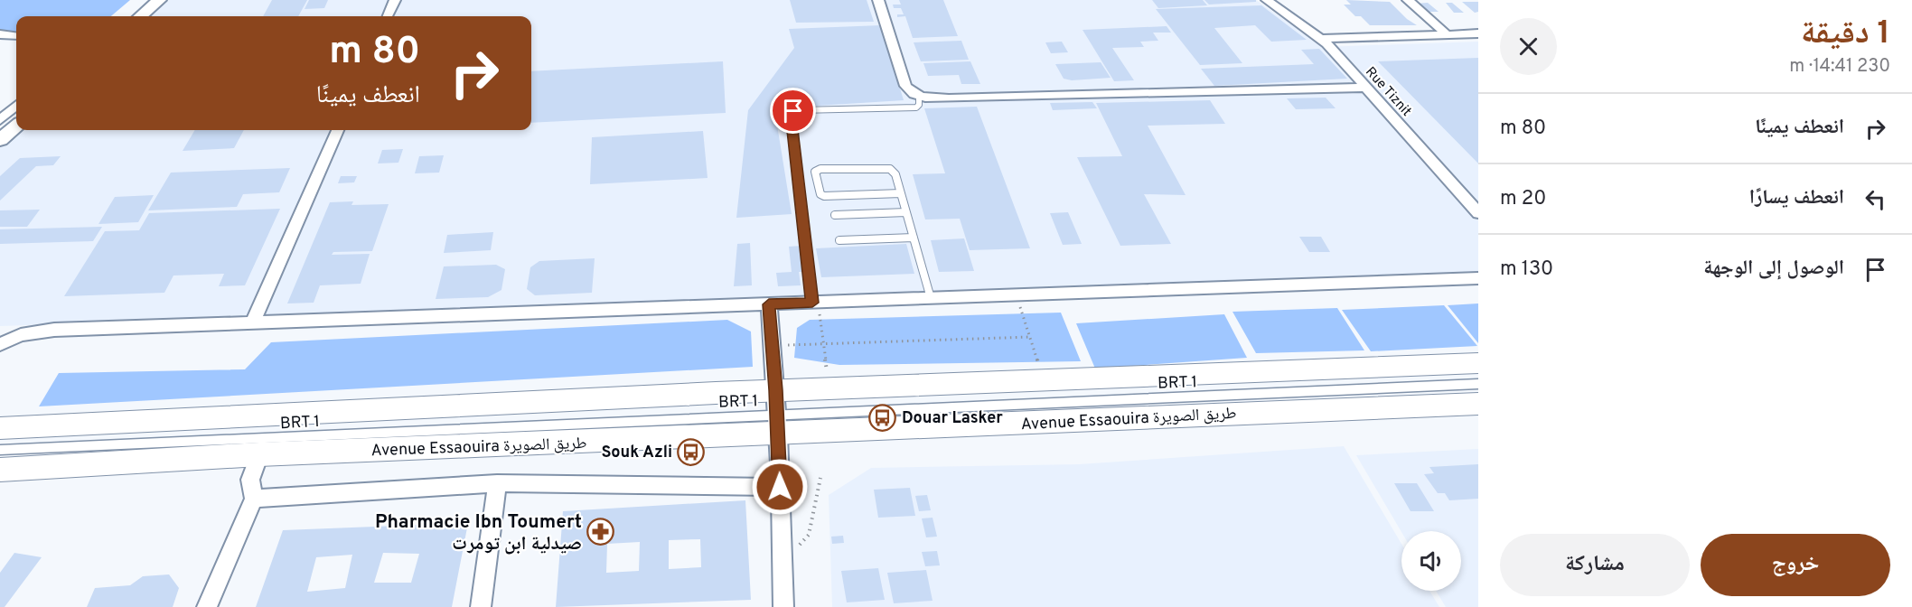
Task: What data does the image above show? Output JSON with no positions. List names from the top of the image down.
{
  "streets": {
    "main road": ["Avenue Essaouira طريق الصويرة"],
    "street": ["Rue Tiznit"],
    "lane": ["BRT 1"]
  },
  "crossings": [
    ["BRT 1", "Avenue Essaouira طريق الصويرة"]
  ],
  "places": {
    "bus stop": ["Douar Lasker", "Souk Azli"],
    "pharmacy": ["Pharmacie Ibn Toumert صيدلية ابن تومرت"]
  },
  "page": {
    "heading": ["1 دقيقة", "230 m · 14:41"],
    "turn": ["80 m", "انعطف يمينًا"],
    "list": [
      {
        "name": "انعطف يمينًا",
        "value": "80 m"
      },
      {
        "name": "انعطف يسارًا",
        "value": "20 m"
      },
      {
        "name": "الوصول إلى الوجهة",
        "value": "130 m"
      }
    ],
    "buttons": ["خروج", "مشاركة"]
  }
}
